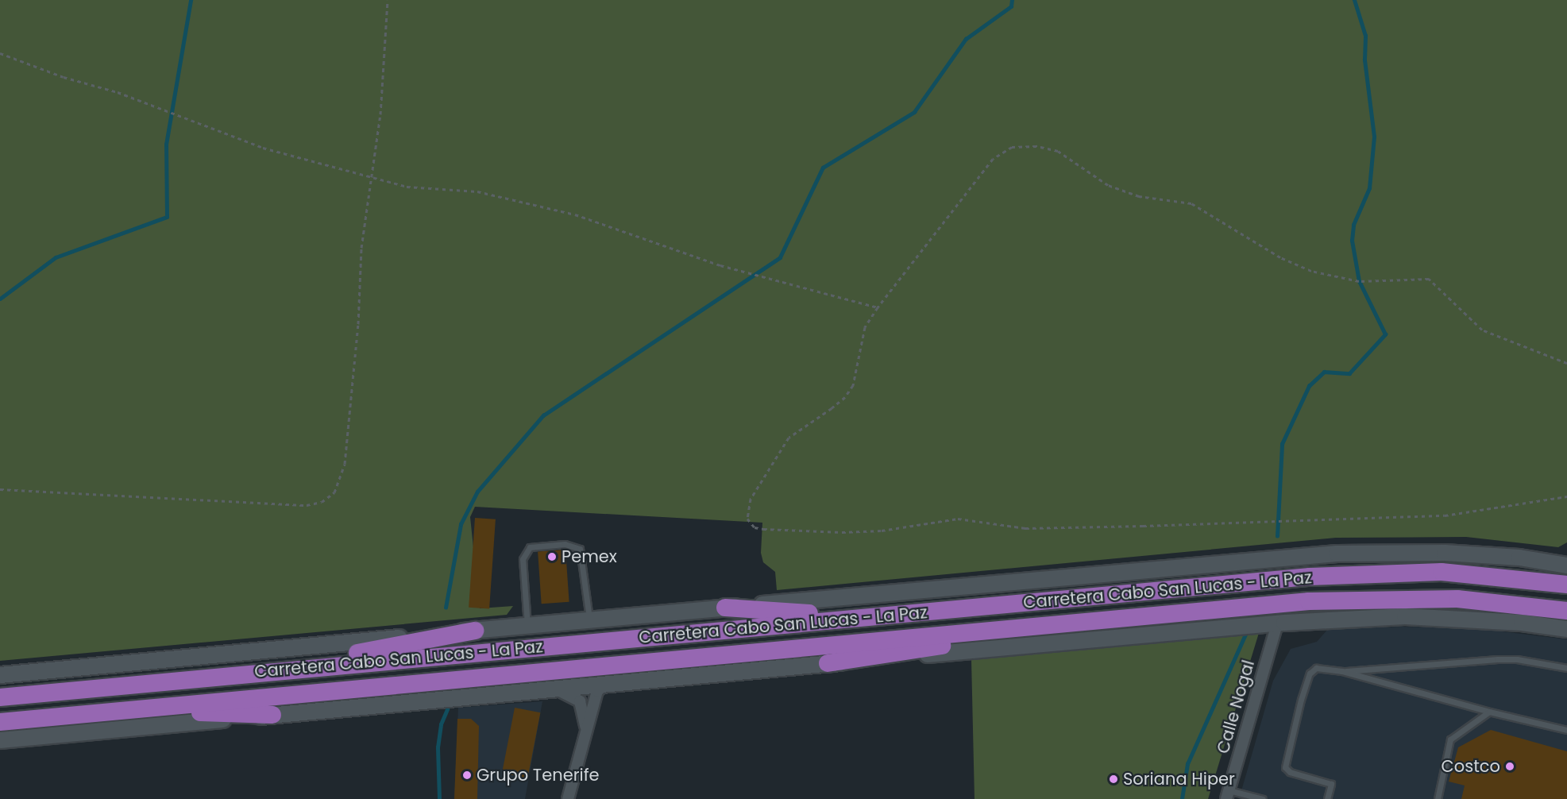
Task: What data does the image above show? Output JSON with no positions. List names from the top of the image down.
{
  "streets": {
    "highway": ["Carretera Cabo San Lucas - La Paz"],
    "street": ["Calle Nogal"]
  },
  "places": [
    "Pemex",
    "Costco",
    "Grupo Tenerife",
    "Soriana Hiper"
  ]
}
